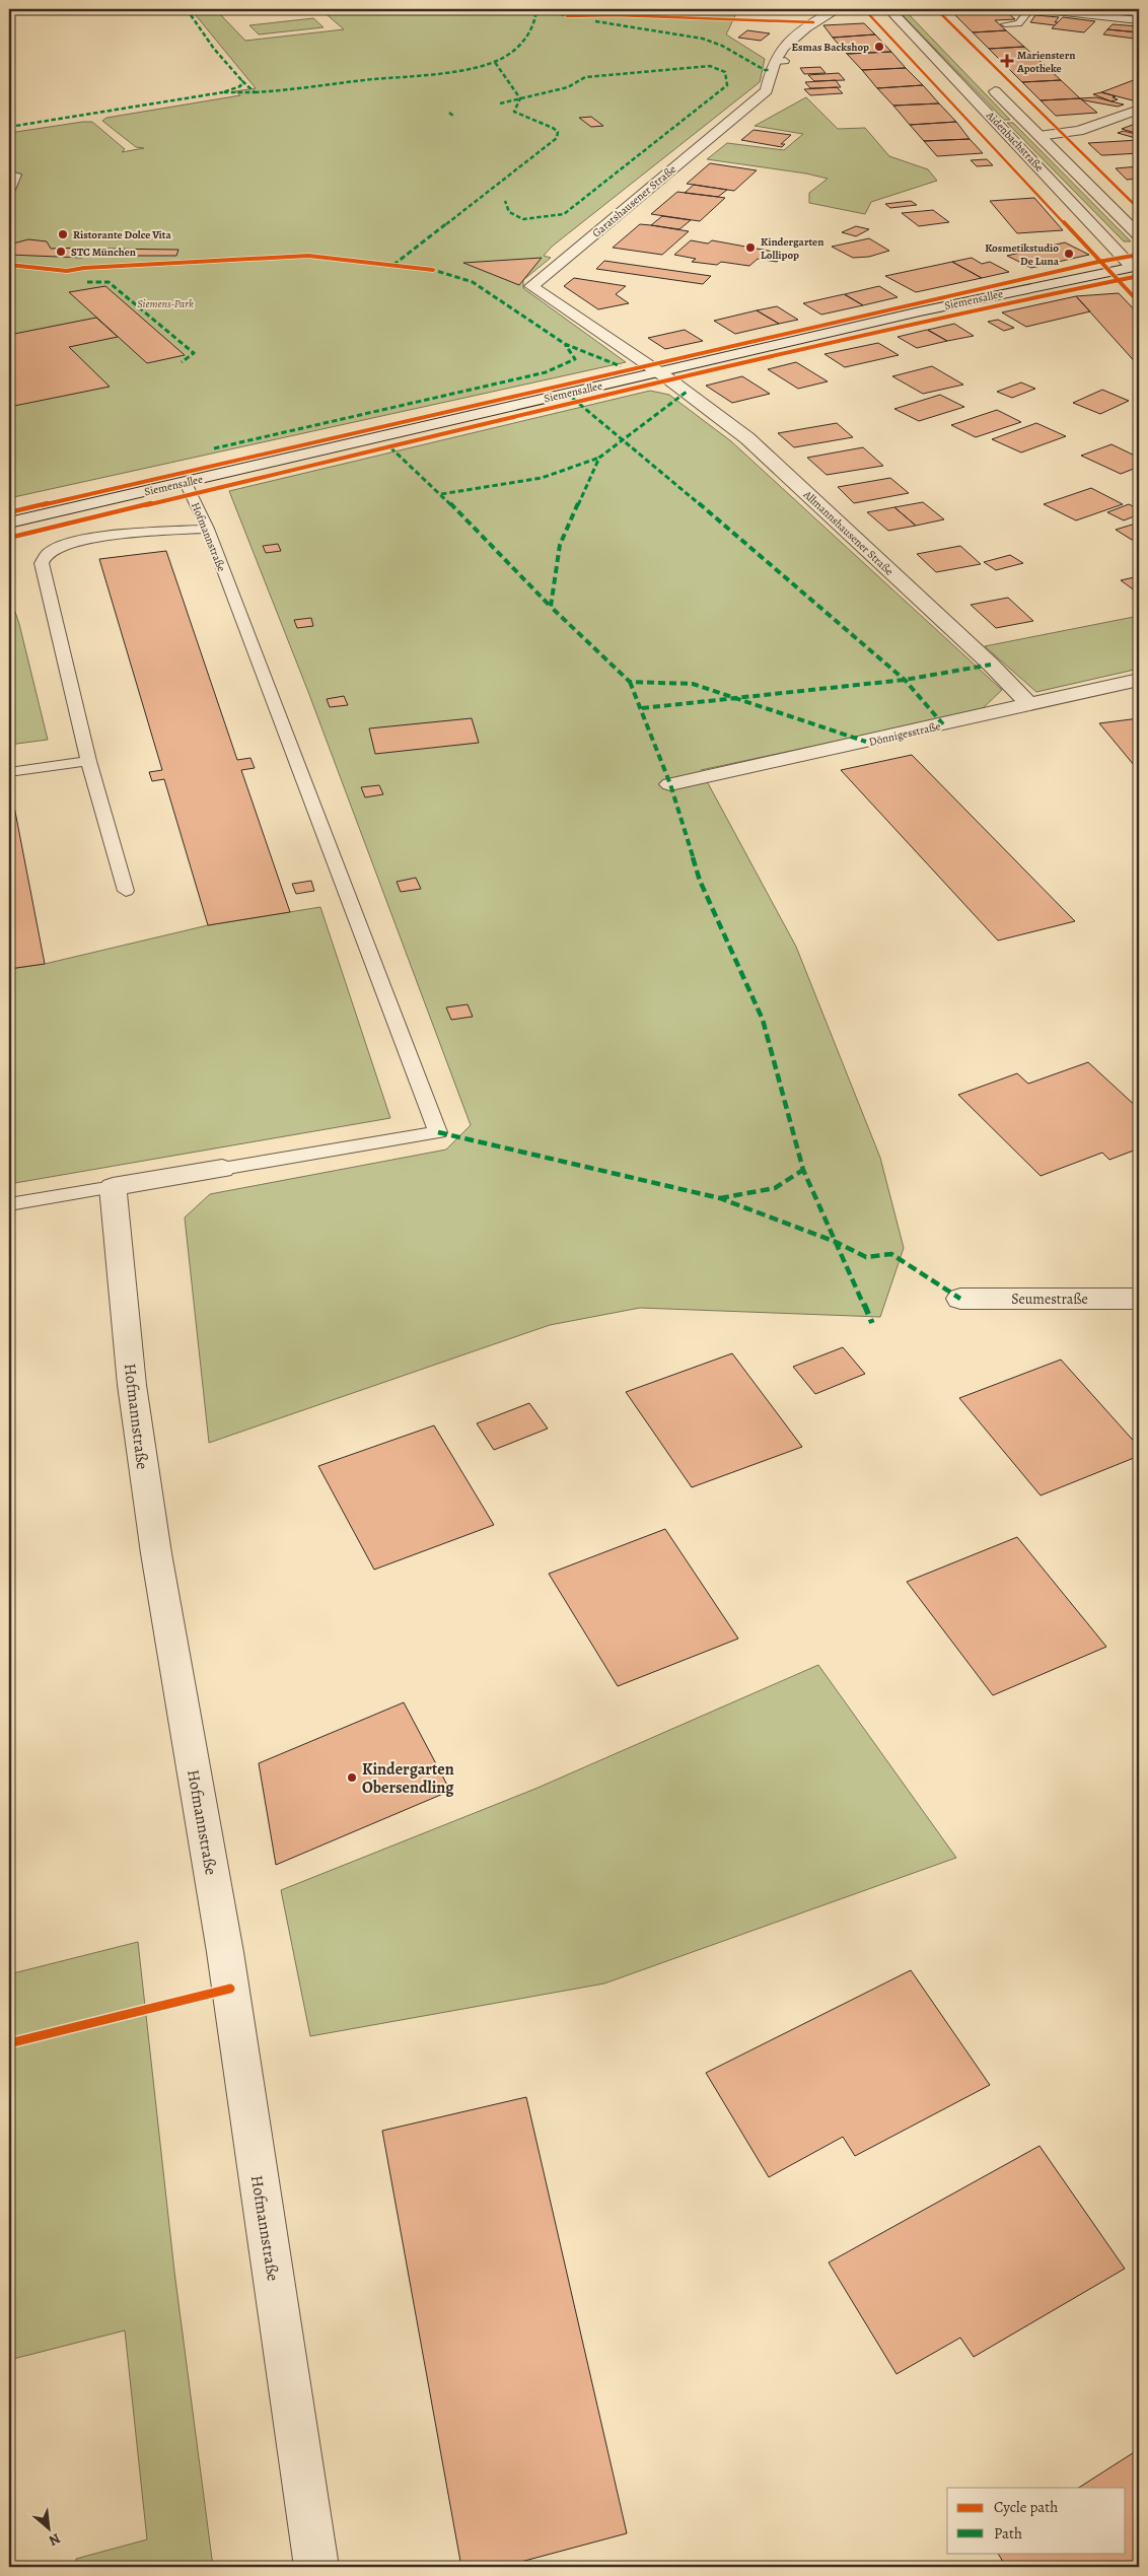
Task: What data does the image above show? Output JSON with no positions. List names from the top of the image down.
{
  "streets": {
    "street": [
      "Aidenbachstraße",
      "Garatshausener Straße",
      "Siemensallee",
      "Allmannshausener Straße",
      "Hofmannstraße",
      "Dönnigesstraße",
      "Seumestraße"
    ]
  },
  "crossings": [
    ["Aidenbachstraße", "Siemensallee"],
    ["Garatshausener Straße", "Siemensallee"],
    ["Garatshausener Straße", "Allmannshausener Straße"],
    ["Siemensallee", "Allmannshausener Straße"],
    ["Siemensallee", "Hofmannstraße"],
    ["Allmannshausener Straße", "Dönnigesstraße"]
  ],
  "parks": ["Siemens-Park"],
  "places": {
    "other": [
      "Esmas Backshop",
      "Ristorante Dolce Vita",
      "Kindergarten Lollipop",
      "STC München",
      "Kosmetikstudio De Luna",
      "Kindergarten Obersendling"
    ],
    "health": ["Marienstern Apotheke"]
  },
  "legend": ["Cycle path", "Path"],
  "north": "bottom right"
}
